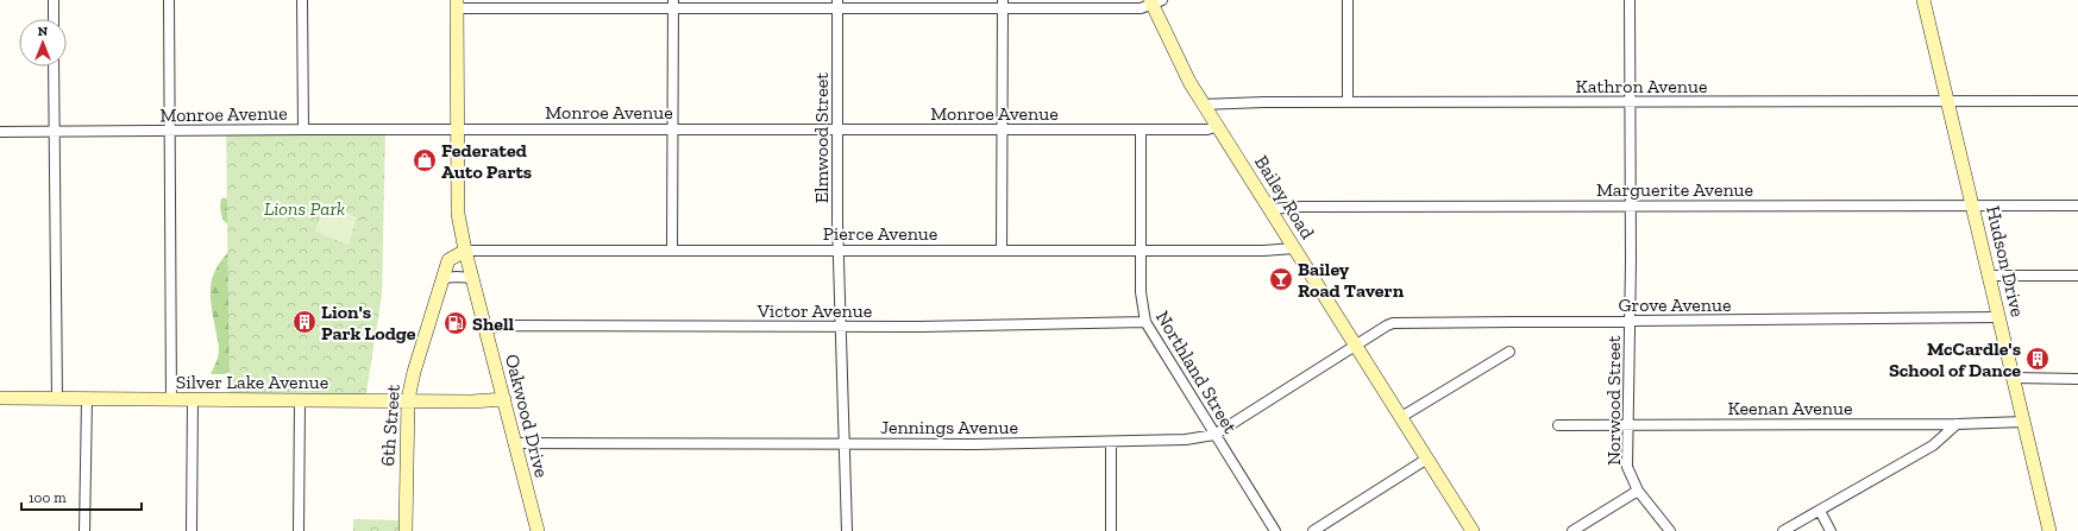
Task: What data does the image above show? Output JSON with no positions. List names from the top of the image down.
{
  "streets": {
    "street": [
      "Kathron Avenue",
      "Monroe Avenue",
      "Elmwood Street",
      "Marguerite Avenue",
      "Bailey Road",
      "Pierce Avenue",
      "Hudson Drive",
      "Grove Avenue",
      "Victor Avenue",
      "Northland Street",
      "Silver Lake Avenue",
      "Norwood Street",
      "Keenan Avenue",
      "Oakwood Drive",
      "6th Street",
      "Jennings Avenue"
    ]
  },
  "crossings": [
    ["Kathron Avenue", "Bailey Road"],
    ["Kathron Avenue", "Hudson Drive"],
    ["Kathron Avenue", "Norwood Street"],
    ["Monroe Avenue", "Elmwood Street"],
    ["Monroe Avenue", "Bailey Road"],
    ["Monroe Avenue", "Northland Street"],
    ["Monroe Avenue", "Oakwood Drive"],
    ["Elmwood Street", "Pierce Avenue"],
    ["Elmwood Street", "Victor Avenue"],
    ["Elmwood Street", "Jennings Avenue"],
    ["Marguerite Avenue", "Bailey Road"],
    ["Marguerite Avenue", "Hudson Drive"],
    ["Marguerite Avenue", "Norwood Street"],
    ["Bailey Road", "Pierce Avenue"],
    ["Bailey Road", "Grove Avenue"],
    ["Bailey Road", "Jennings Avenue"],
    ["Pierce Avenue", "Northland Street"],
    ["Pierce Avenue", "Oakwood Drive"],
    ["Pierce Avenue", "6th Street"],
    ["Hudson Drive", "Grove Avenue"],
    ["Hudson Drive", "Keenan Avenue"],
    ["Grove Avenue", "Norwood Street"],
    ["Grove Avenue", "Jennings Avenue"],
    ["Victor Avenue", "Northland Street"],
    ["Victor Avenue", "Oakwood Drive"],
    ["Northland Street", "Jennings Avenue"],
    ["Silver Lake Avenue", "Oakwood Drive"],
    ["Silver Lake Avenue", "6th Street"],
    ["Norwood Street", "Keenan Avenue"],
    ["Oakwood Drive", "6th Street"],
    ["Oakwood Drive", "Jennings Avenue"]
  ],
  "parks": ["Lions Park"],
  "places": {
    "shop": ["Federated Auto Parts"],
    "bar": ["Bailey Road Tavern"],
    "building": ["Lion's Park Lodge", "McCardle's School of Dance"],
    "fuel station": ["Shell"]
  },
  "scale_bar": "100 m",
  "north": "top"
}
